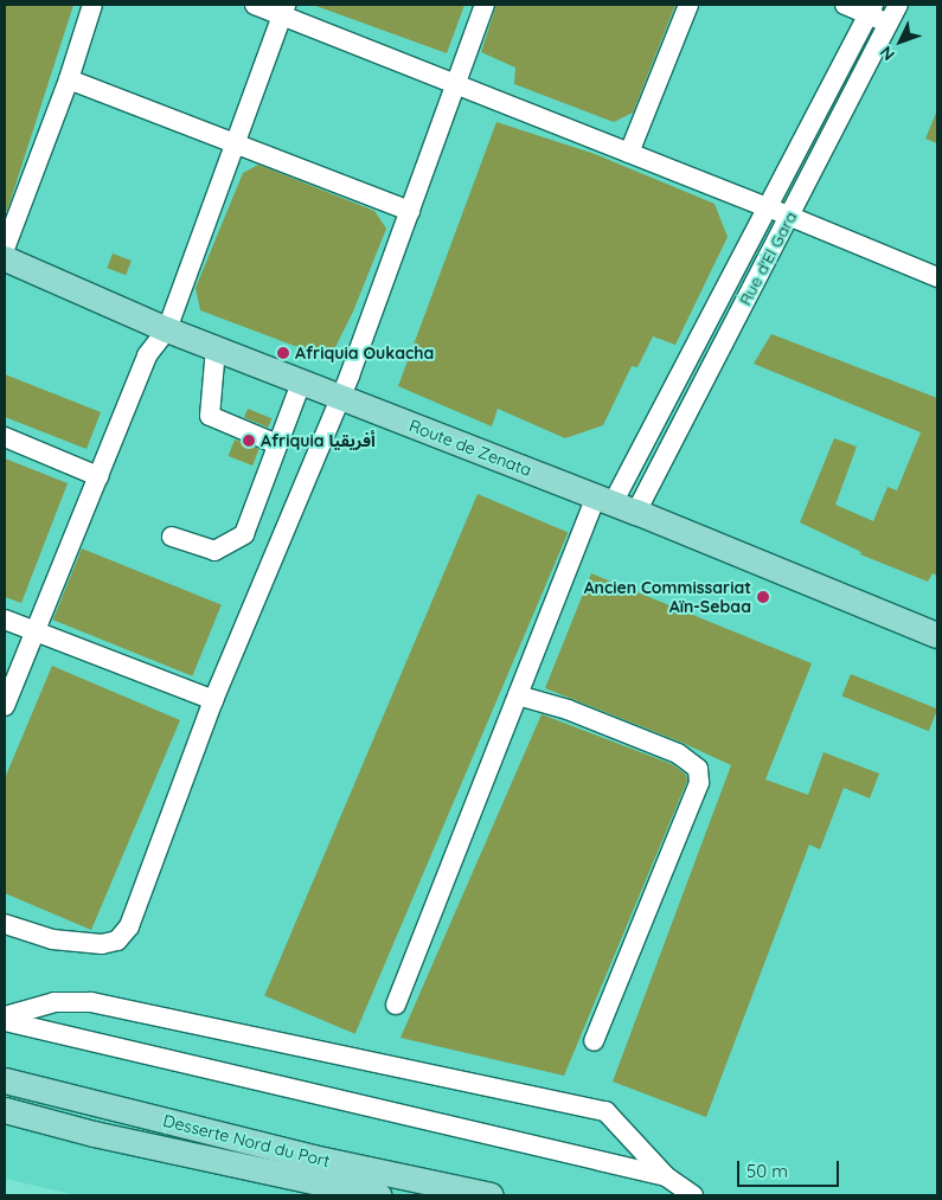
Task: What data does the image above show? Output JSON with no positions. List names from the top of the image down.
{
  "streets": {
    "main road": ["Route de Zenata", "Desserte Nord du Port"],
    "street": ["Rue d'El Gara"]
  },
  "crossings": [
    ["Rue d'El Gara", "Route de Zenata"]
  ],
  "places": ["Afriquia Oukacha", "Afriquia أفريقيا", "Ancien Commissariat Aïn-Sebaa"],
  "scale_bar": "50 m",
  "north": "bottom left"
}
